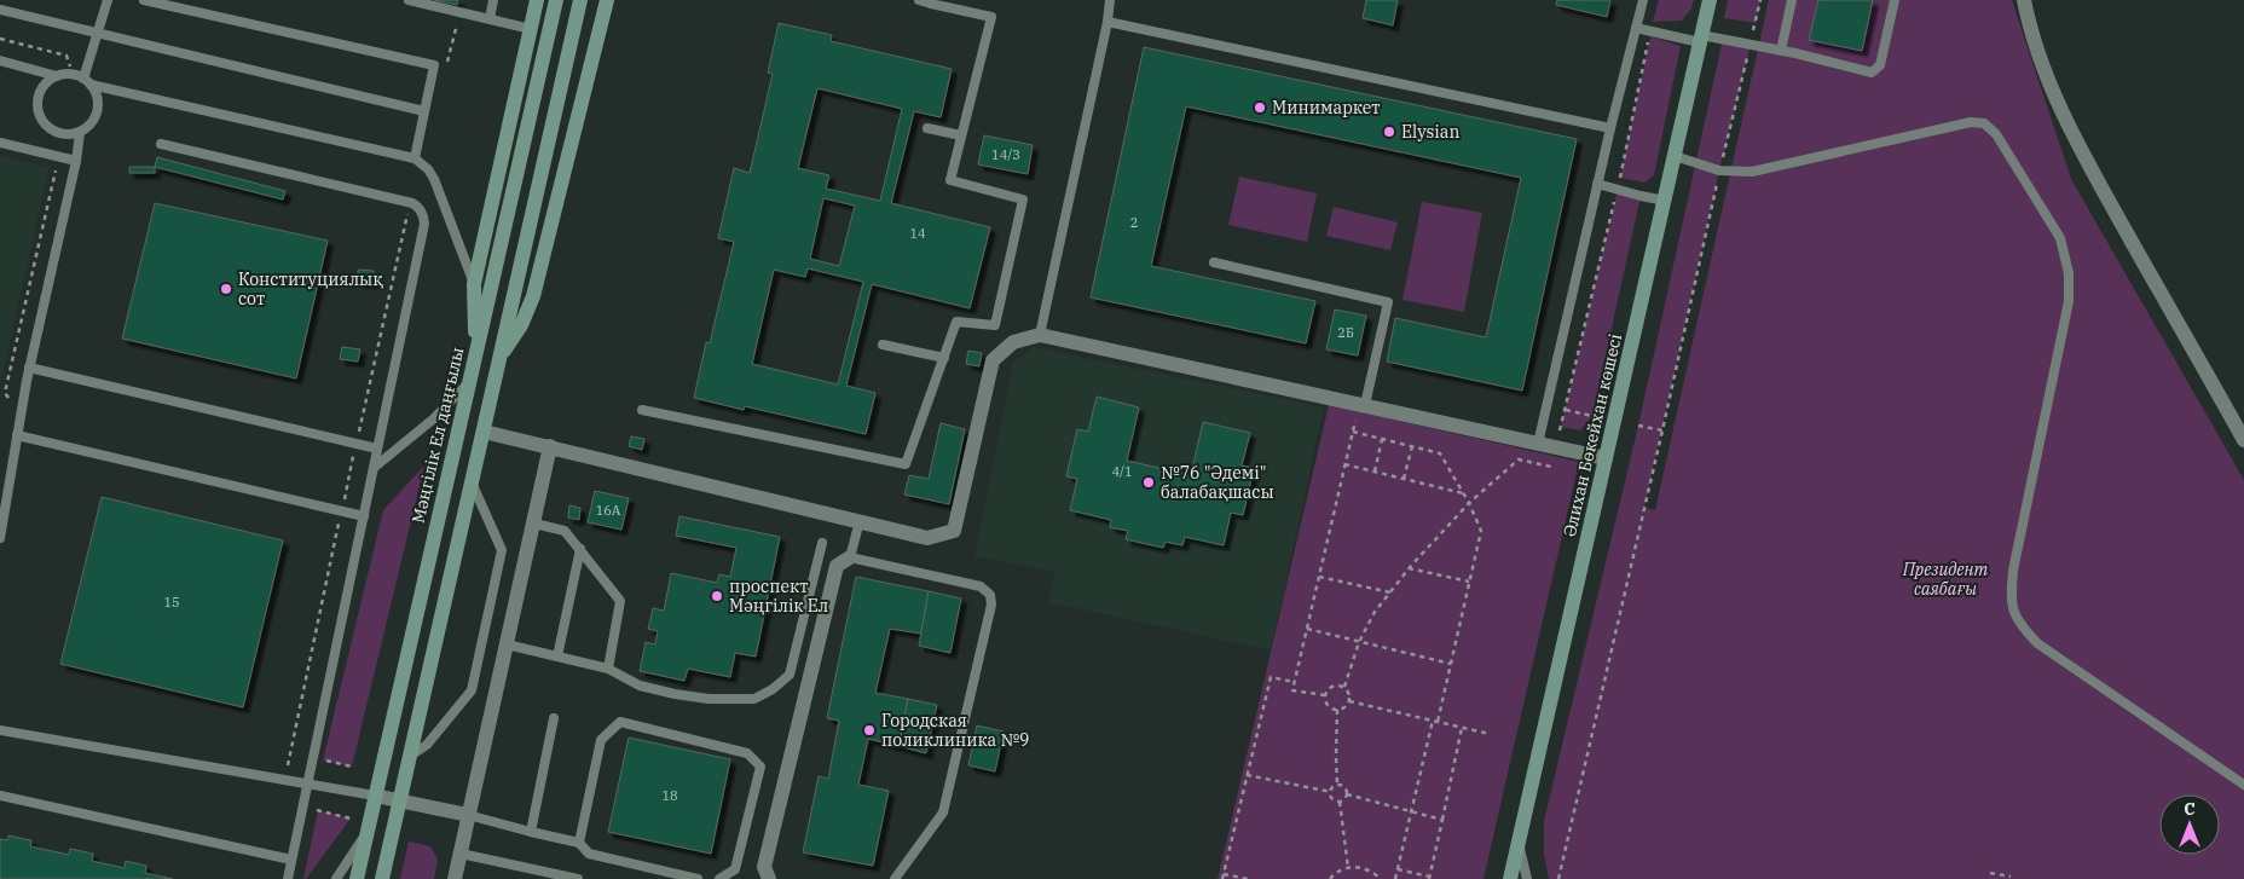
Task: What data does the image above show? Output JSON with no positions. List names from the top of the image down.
{
  "streets": {
    "main road": ["Мәңгілік Ел даңғылы", "Әлихан Бөкейхан көшесі"]
  },
  "parks": ["Президент саябағы"],
  "places": [
    "Минимаркет",
    "Elysian",
    "Конституциялық сот",
    "№76 \"Әдемі\" балабақшасы",
    "проспект Мәңгілік Ел",
    "Городская поликлиника №9"
  ],
  "house_numbers": [
    "14/3",
    "2",
    "14",
    "2Б",
    "4/1",
    "16А",
    "15",
    "18"
  ],
  "north": "top"
}
